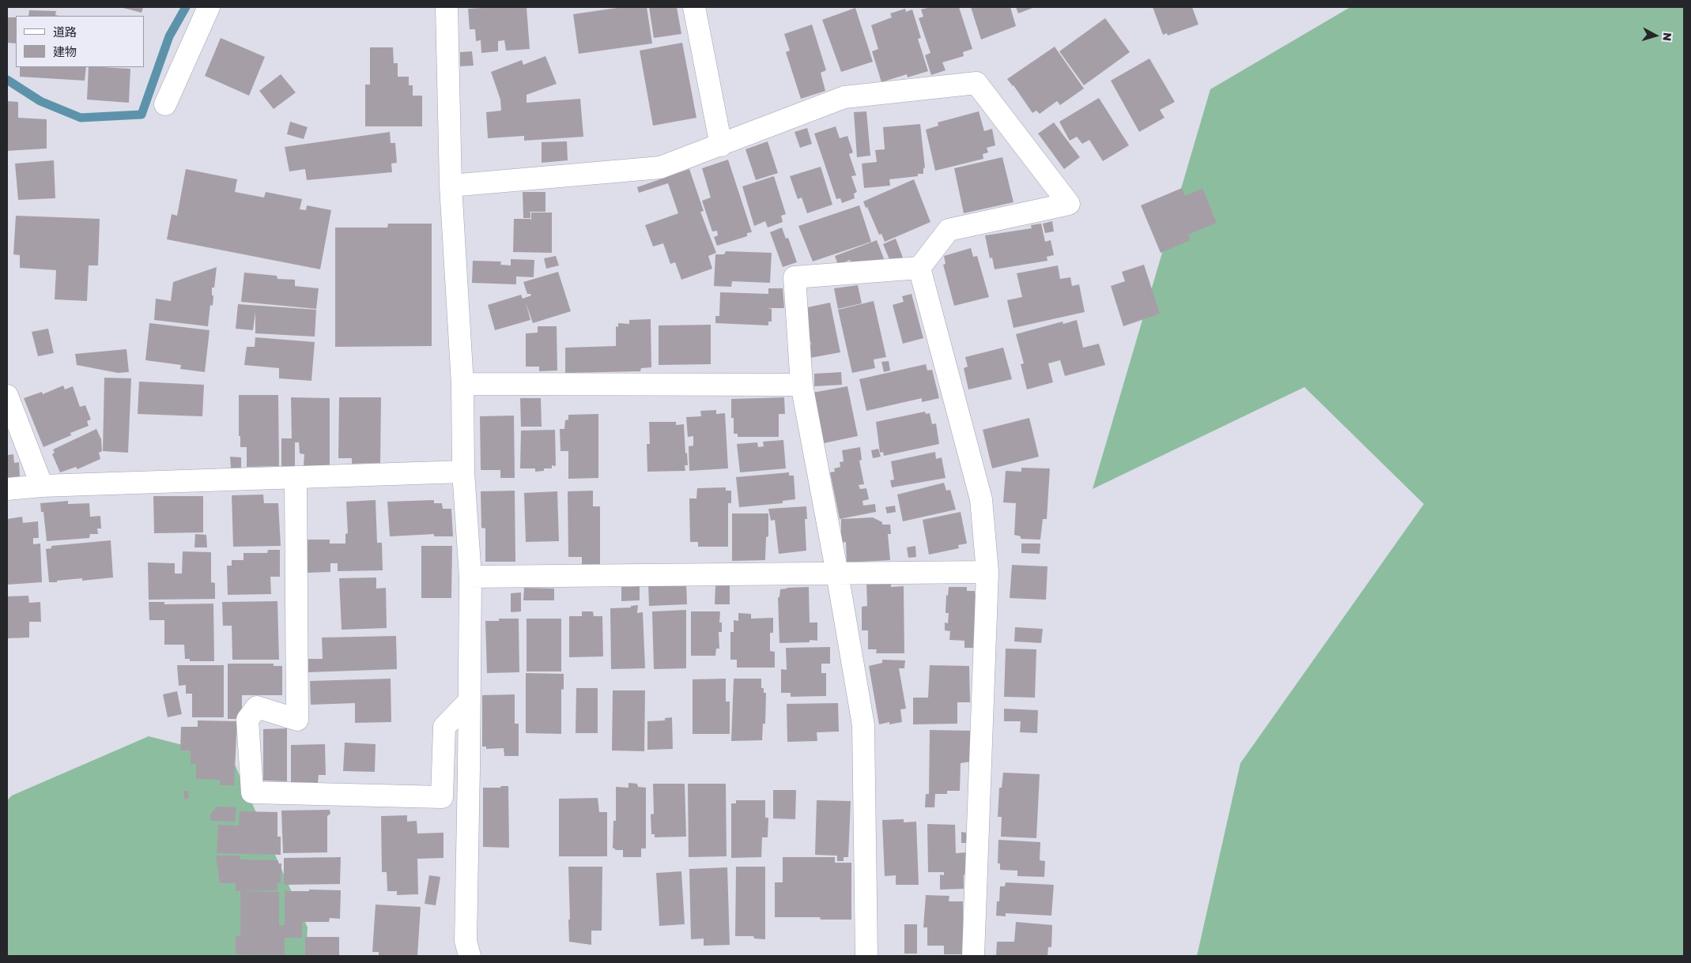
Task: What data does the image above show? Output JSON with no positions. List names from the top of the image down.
{
  "legend": ["道路", "建物"],
  "north": "right"
}
